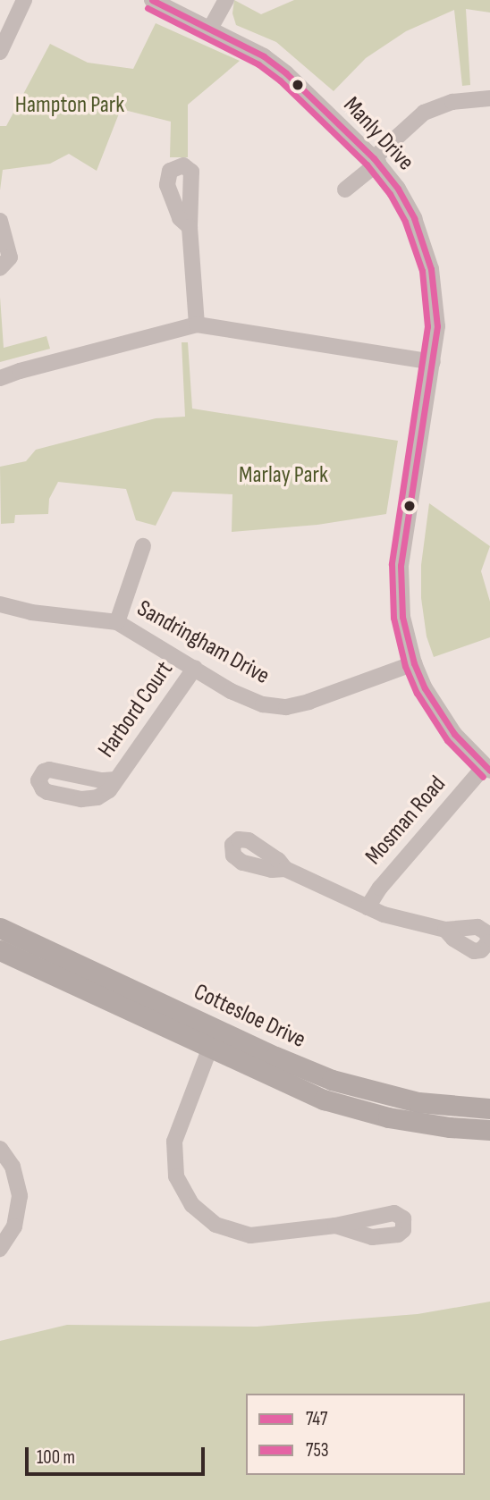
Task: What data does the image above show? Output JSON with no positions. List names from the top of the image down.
{
  "streets": {
    "main road": ["Cottesloe Drive"],
    "street": [
      "Manly Drive",
      "Sandringham Drive",
      "Harbord Court",
      "Mosman Road"
    ]
  },
  "crossings": [
    ["Manly Drive", "Sandringham Drive"],
    ["Manly Drive", "Mosman Road"],
    ["Sandringham Drive", "Harbord Court"]
  ],
  "parks": ["Hampton Park", "Marlay Park"],
  "lines": ["transit line 747", "transit line 753"],
  "legend": ["747", "753"],
  "scale_bar": "100 m"
}
